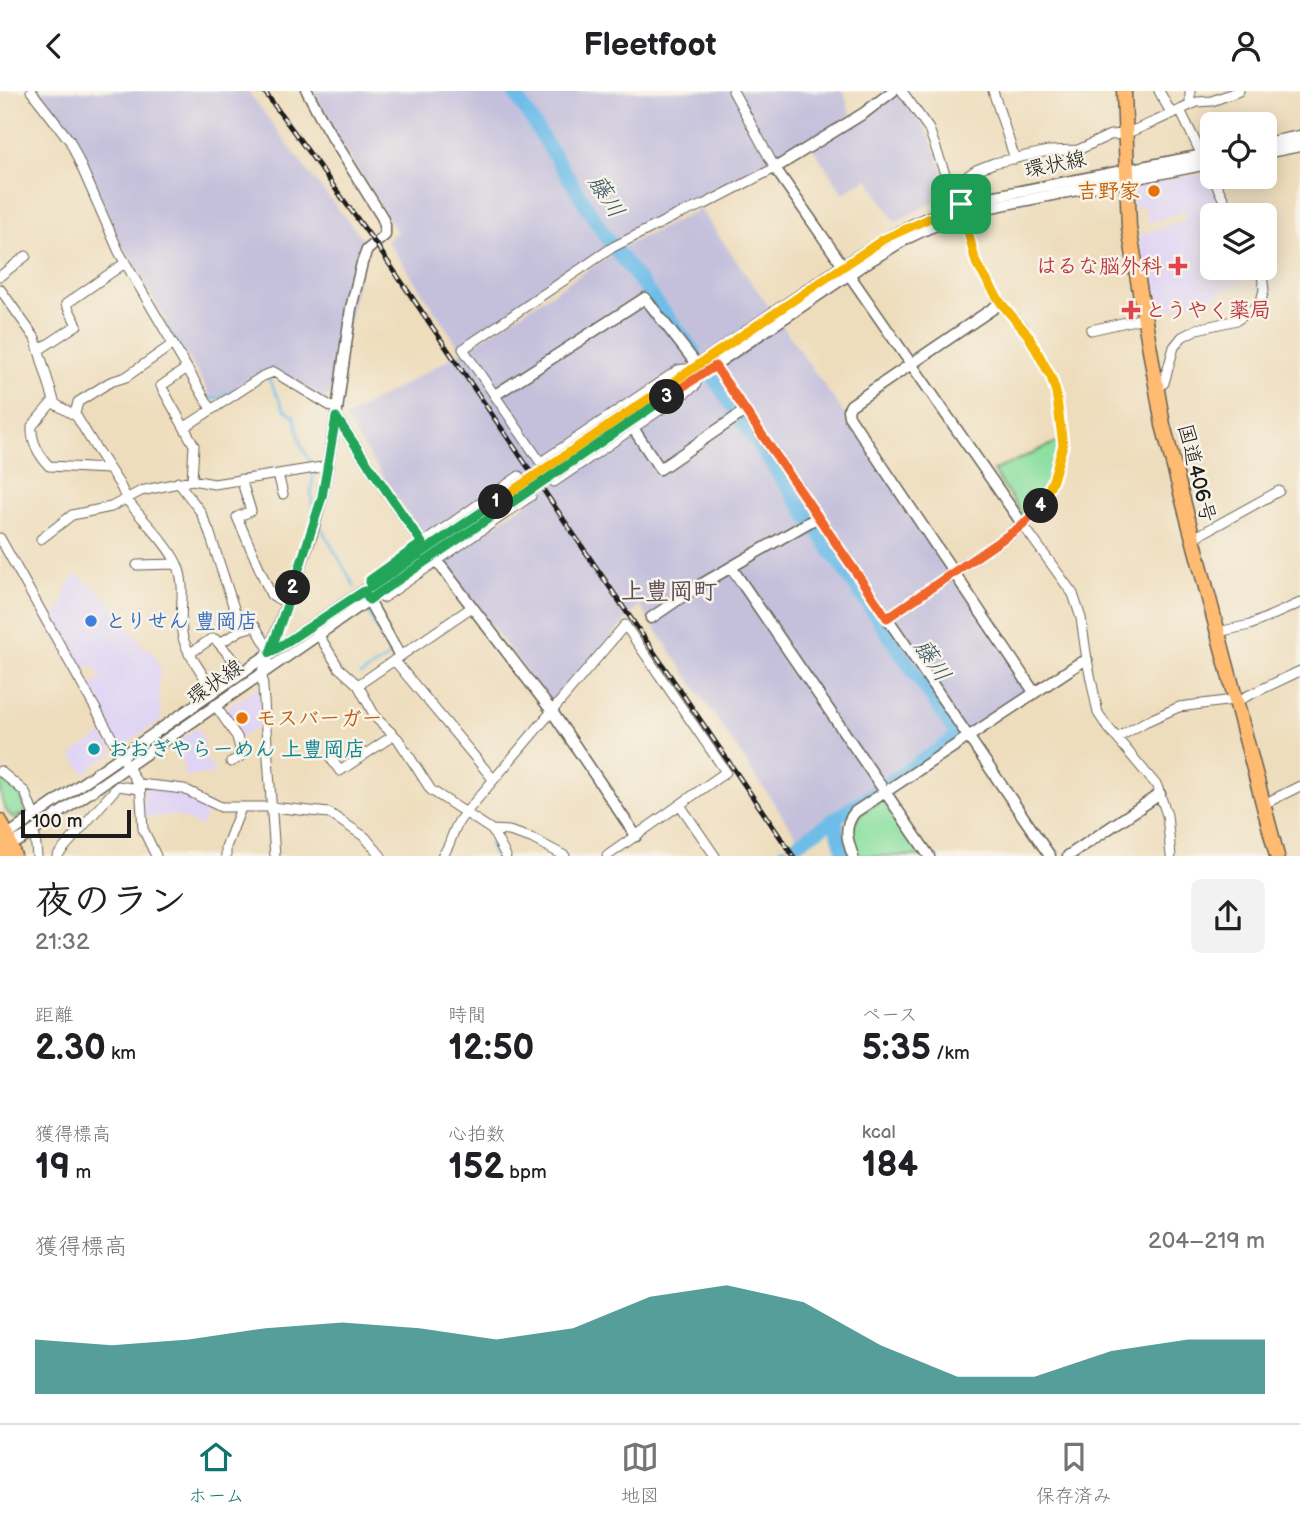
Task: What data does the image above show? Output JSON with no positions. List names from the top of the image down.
{
  "streets": {
    "highway": ["国道406号"],
    "street": ["環状線"]
  },
  "crossings": [
    ["環状線", "国道406号"]
  ],
  "districts": ["上豊岡町"],
  "water": ["藤川"],
  "places": {
    "other": [
      "吉野家",
      "とりせん 豊岡店",
      "モスバーガー",
      "おおぎやらーめん 上豊岡店"
    ],
    "health": ["はるな脳外科", "とうやく薬局"]
  },
  "scale_bar": "100 m",
  "page": {
    "header": "Fleetfoot",
    "pins": [
      "3",
      "1",
      "4",
      "2"
    ],
    "scale": "100 m",
    "heading": ["夜のラン", "21:32"],
    "stats": [
      ["距離", "2.30 km"],
      ["時間", "12:50"],
      ["ペース", "5:35 /km"],
      ["獲得標高", "19 m"],
      ["心拍数", "152 bpm"],
      ["kcal", "184"]
    ],
    "chart": ["獲得標高", "204–219 m"],
    "tabs": ["ホーム", "地図", "保存済み"]
  }
}
